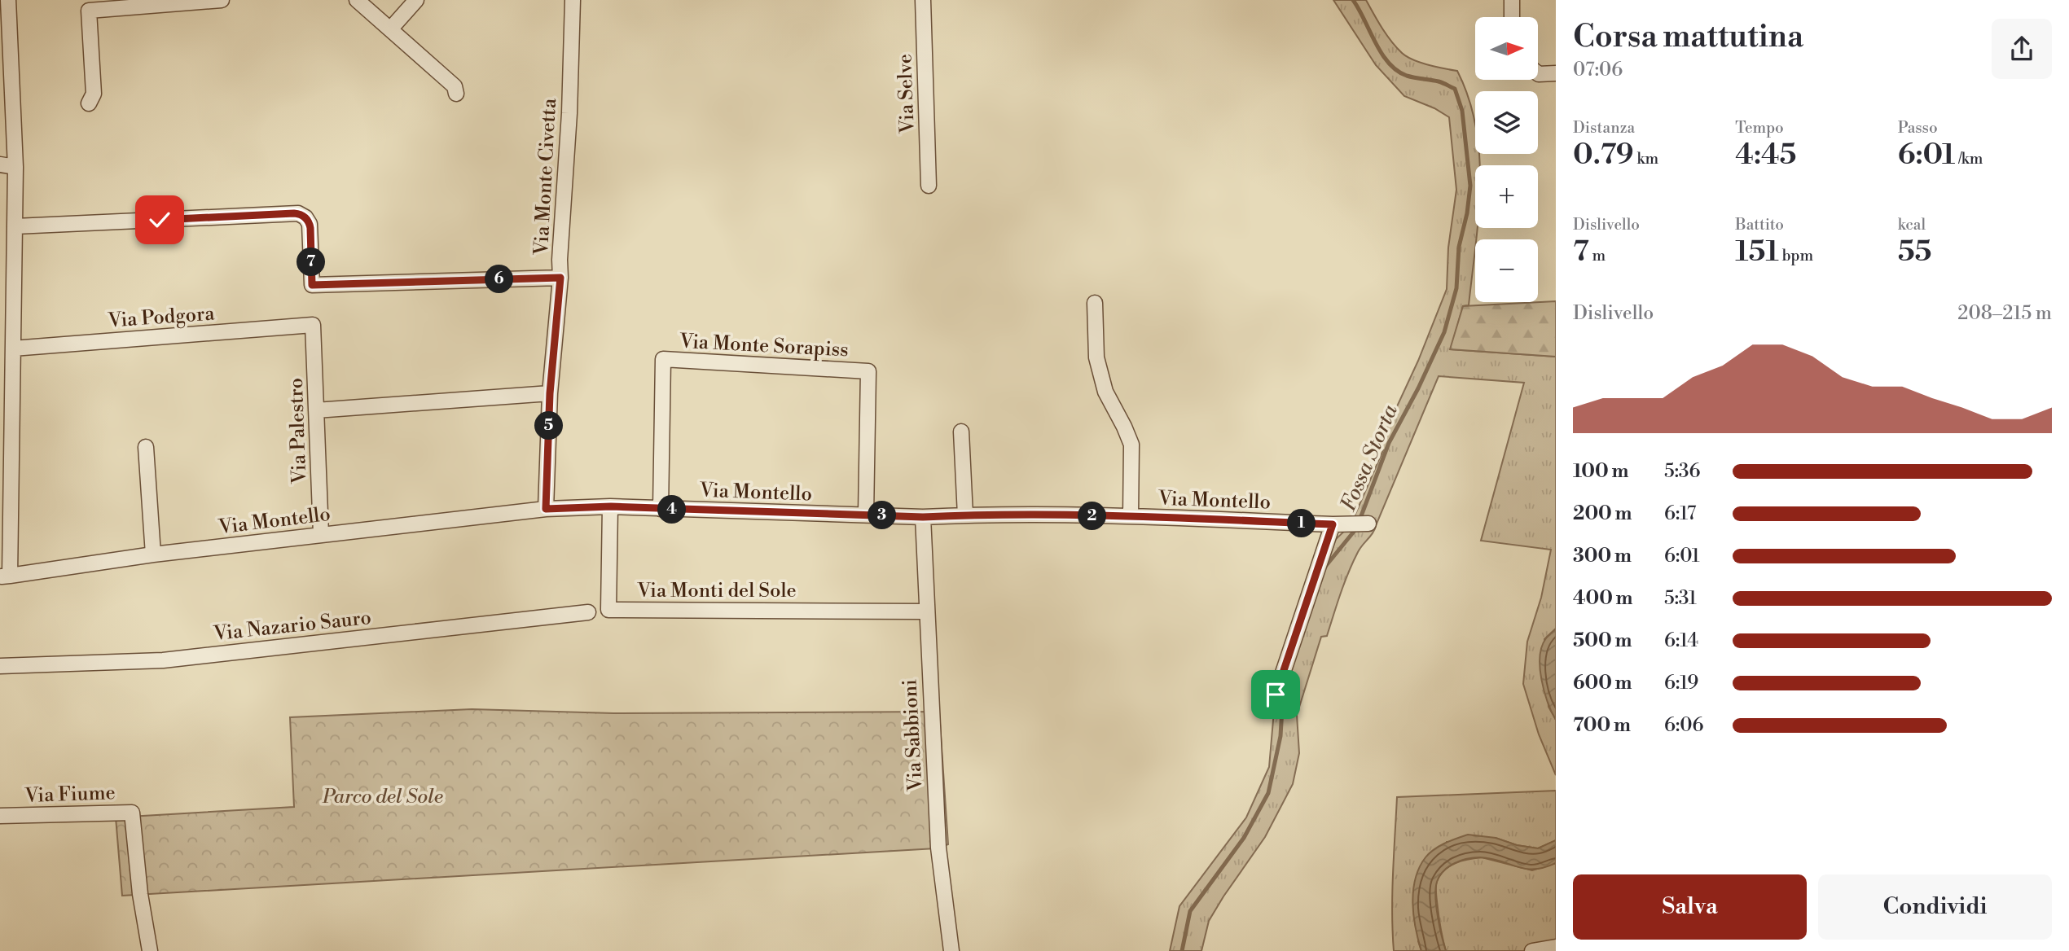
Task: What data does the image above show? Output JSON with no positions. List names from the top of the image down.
{
  "streets": {
    "street": [
      "Via Selve",
      "Via Monte Civetta",
      "Via Podgora",
      "Via Monte Sorapiss",
      "Via Palestro",
      "Via Montello",
      "Via Monti del Sole",
      "Via Nazario Sauro",
      "Via Sabbioni",
      "Via Fiume"
    ]
  },
  "crossings": [
    ["Via Podgora", "Via Palestro"],
    ["Via Monte Sorapiss", "Via Montello"],
    ["Via Palestro", "Via Montello"],
    ["Via Montello", "Via Monti del Sole"],
    ["Via Montello", "Via Sabbioni"],
    ["Via Monti del Sole", "Via Sabbioni"]
  ],
  "water": ["Fossa Storta"],
  "parks": ["Parco del Sole"],
  "north": "right",
  "page": {
    "heading": ["Corsa mattutina", "07:06"],
    "map_buttons": ["+", "−"],
    "stats": [
      ["Distanza", "0.79 km"],
      ["Tempo", "4:45"],
      ["Passo", "6:01 /km"],
      ["Dislivello", "7 m"],
      ["Battito", "151 bpm"],
      ["kcal", "55"]
    ],
    "pins": [
      "7",
      "6",
      "5",
      "4",
      "3",
      "2",
      "1"
    ],
    "chart": ["Dislivello", "208–215 m"],
    "list": [
      {
        "name": "100 m",
        "note": "5:36"
      },
      {
        "name": "200 m",
        "note": "6:17"
      },
      {
        "name": "300 m",
        "note": "6:01"
      },
      {
        "name": "400 m",
        "note": "5:31"
      },
      {
        "name": "500 m",
        "note": "6:14"
      },
      {
        "name": "600 m",
        "note": "6:19"
      },
      {
        "name": "700 m",
        "note": "6:06"
      }
    ],
    "buttons": ["Salva", "Condividi"]
  }
}
